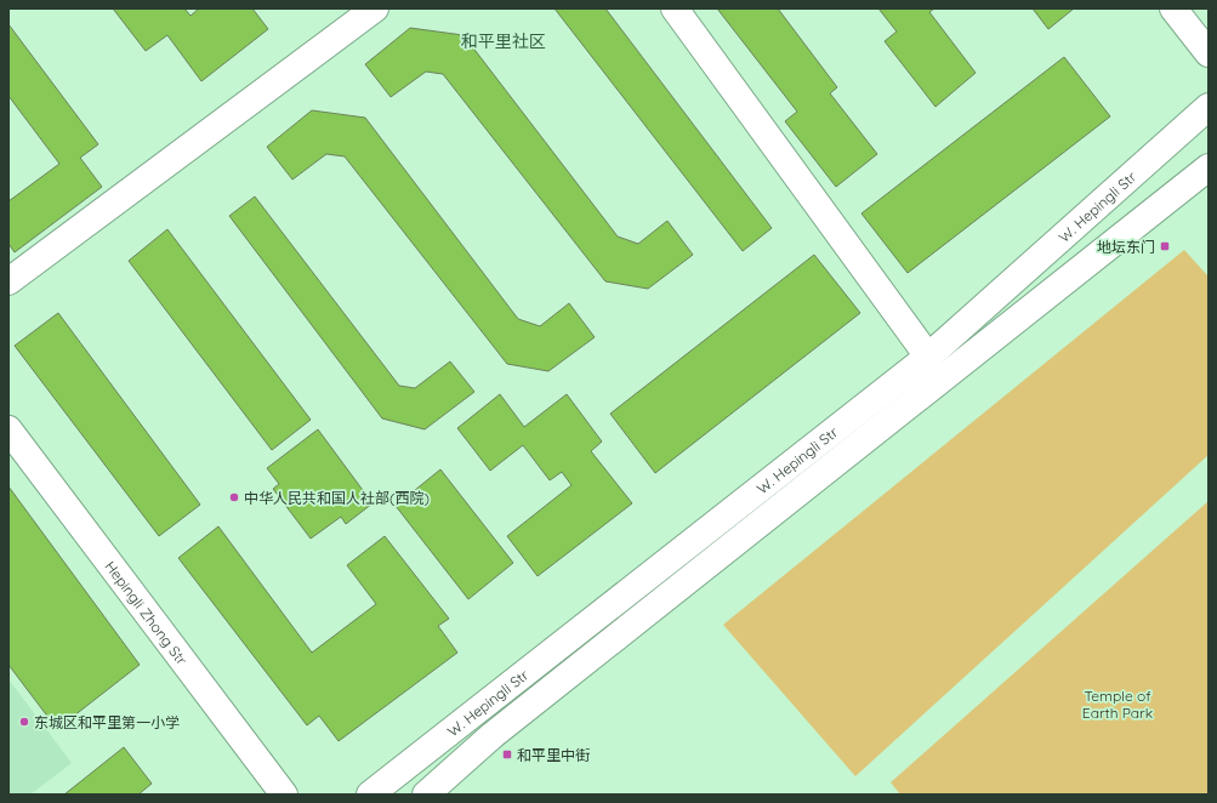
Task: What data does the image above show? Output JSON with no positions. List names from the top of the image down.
{
  "streets": {
    "main road": ["W. Hepingli Str", "Hepingli Zhong Str"]
  },
  "districts": ["和平里社区"],
  "parks": ["Temple of Earth Park"],
  "places": {
    "transit": ["地坛东门", "和平里中街"],
    "other": ["中华人民共和国人社部(西院)", "东城区和平里第一小学"]
  }
}
